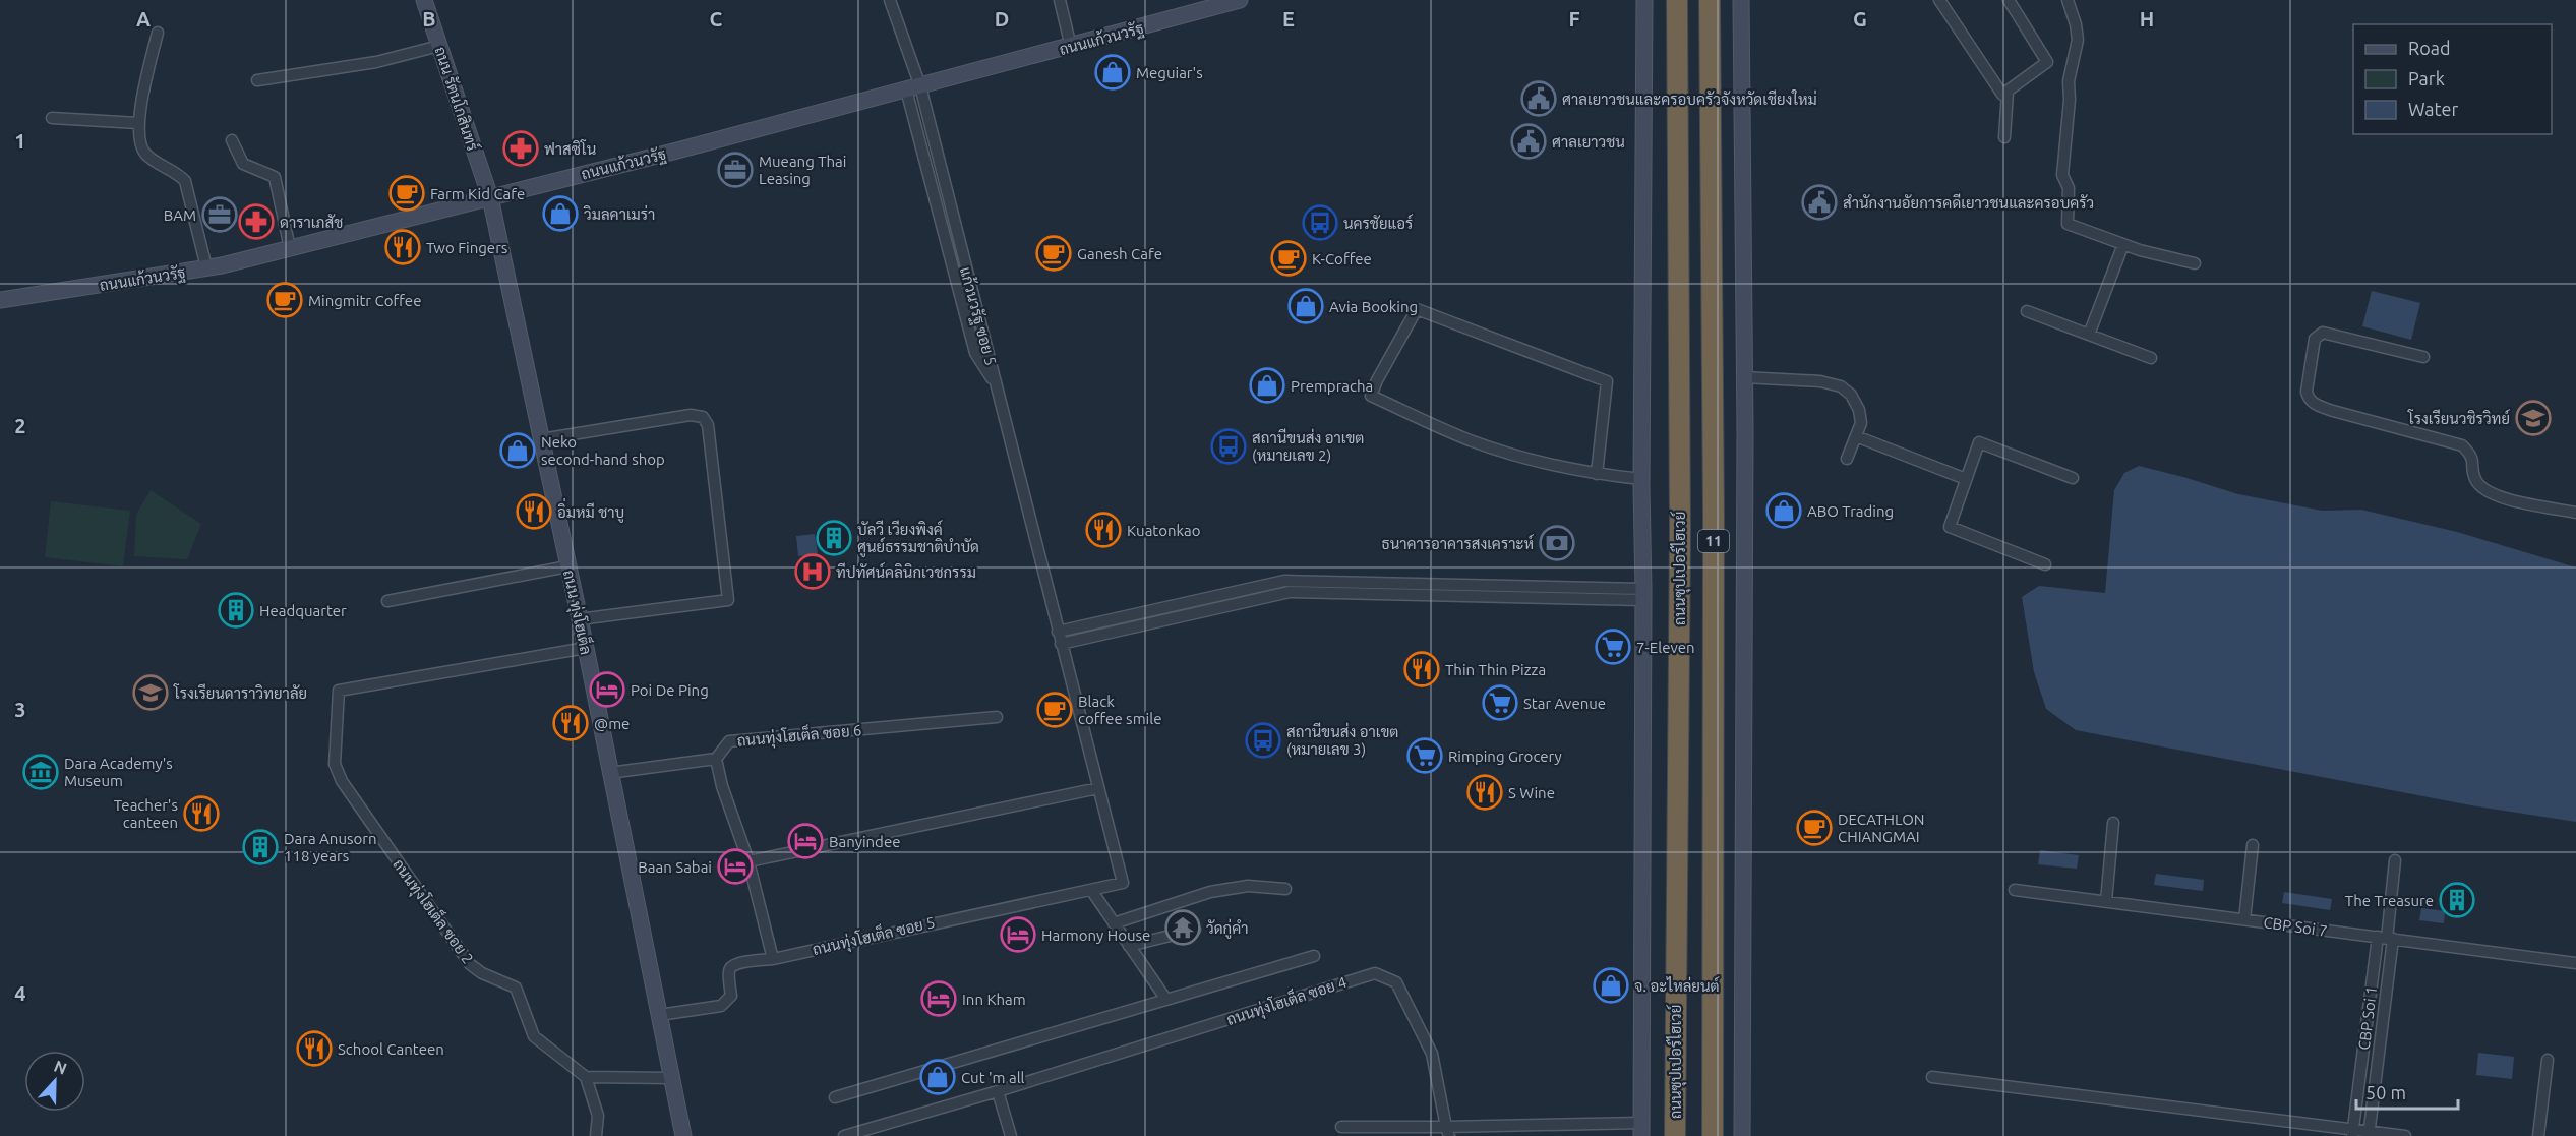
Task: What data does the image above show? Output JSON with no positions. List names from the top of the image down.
{
  "streets": {
    "highway": ["11", "ถนนซุปเปอร์ไฮเวย์"],
    "street": [
      "ถนนแก้วนวรัฐ",
      "ถนน รัตนโกสินทร์",
      "แก้วนวรัฐ ซอย 5",
      "ถนน ทุ่งโฮเต็ล",
      "ถนนทุ่งโฮเต็ล ซอย 6",
      "ถนนทุ่งโฮเต็ล ซอย 2",
      "CBP Soi 7",
      "ถนนทุ่งโฮเต็ล ซอย 5",
      "ถนนทุ่งโฮเต็ล ซอย 4",
      "CBP Soi 1"
    ]
  },
  "crossings": [
    ["ถนนแก้วนวรัฐ", "ถนน รัตนโกสินทร์"],
    ["ถนนแก้วนวรัฐ", "แก้วนวรัฐ ซอย 5"],
    ["ถนนแก้วนวรัฐ", "ถนน ทุ่งโฮเต็ล"],
    ["ถนน รัตนโกสินทร์", "ถนน ทุ่งโฮเต็ล"],
    ["ถนน ทุ่งโฮเต็ล", "ถนนทุ่งโฮเต็ล ซอย 2"],
    ["ถนน ทุ่งโฮเต็ล", "ถนนทุ่งโฮเต็ล ซอย 5"],
    ["CBP Soi 7", "CBP Soi 1"]
  ],
  "places": {
    "shop": [
      "Meguiar's",
      "วิมลคาเมร่า",
      "Avia Booking",
      "Prempracha",
      "Neko second-hand shop",
      "ABO Trading",
      "จ. อะไหล่ยนต์",
      "Cut 'm all"
    ],
    "public building": ["ศาลเยาวชนและครอบครัวจังหวัดเชียงใหม่", "ศาลเยาวชน", "สำนักงานอัยการคดีเยาวชนและครอบครัว"],
    "pharmacy": ["ฟาสซิโน", "ดาราเภสัช"],
    "office": ["Mueang Thai Leasing", "BAM"],
    "cafe": [
      "Farm Kid Cafe",
      "Ganesh Cafe",
      "K-Coffee",
      "Mingmitr Coffee",
      "Black coffee smile",
      "DECATHLON CHIANGMAI"
    ],
    "bus stop": ["นครชัยแอร์", "สถานีขนส่ง อาเขต (หมายเลข 2)", "สถานีขนส่ง อาเขต (หมายเลข 3)"],
    "restaurant": [
      "Two Fingers",
      "อิ่มหมี ชาบู",
      "Kuatonkao",
      "Thin Thin Pizza",
      "@me",
      "S Wine",
      "Teacher's canteen",
      "School Canteen"
    ],
    "school or university": ["โรงเรียนวชิรวิทย์", "โรงเรียนดาราวิทยาลัย"],
    "building": [
      "บัลวี เวียงพิงค์ ศูนย์ธรรมชาติบำบัด",
      "Headquarter",
      "Dara Anusorn 118 years",
      "The Treasure"
    ],
    "bank": ["ธนาคารอาคารสงเคราะห์"],
    "hospital": ["ทีปทัศน์คลินิกเวชกรรม"],
    "supermarket": ["7-Eleven", "Star Avenue", "Rimping Grocery"],
    "hotel": [
      "Poi De Ping",
      "Banyindee",
      "Baan Sabai",
      "Harmony House",
      "Inn Kham"
    ],
    "museum": ["Dara Academy's Museum"],
    "temple": ["วัดกู่คำ"]
  },
  "legend": ["Road", "Park", "Water"],
  "scale_bar": "50 m",
  "north": "top",
  "grid": {
    "columns": [
      "A",
      "B",
      "C",
      "D",
      "E",
      "F",
      "G",
      "H"
    ],
    "rows": [
      "1",
      "2",
      "3",
      "4"
    ]
  }
}
